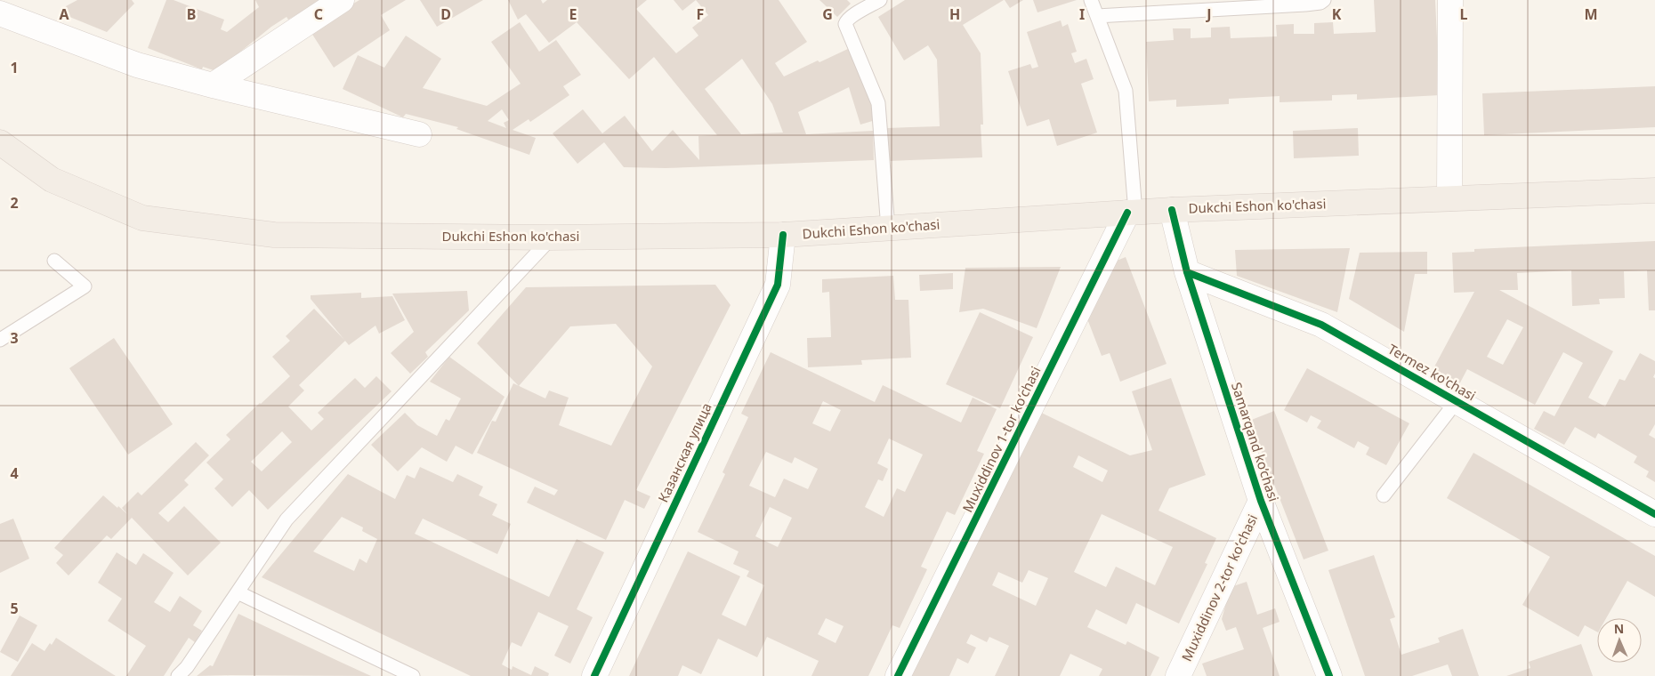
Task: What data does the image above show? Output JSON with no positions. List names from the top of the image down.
{
  "streets": {
    "main road": ["Dukchi Eshon ko'chasi"],
    "street": [
      "Termez ko'chasi",
      "Muxiddinov 1-tor koʻchasi",
      "Samarqand ko‘chasi",
      "Казанская улица",
      "Muxiddinov 2-tor koʻchasi"
    ]
  },
  "crossings": [
    ["Dukchi Eshon ko'chasi", "Muxiddinov 1-tor koʻchasi"],
    ["Dukchi Eshon ko'chasi", "Samarqand ko‘chasi"],
    ["Dukchi Eshon ko'chasi", "Казанская улица"],
    ["Termez ko'chasi", "Samarqand ko‘chasi"],
    ["Samarqand ko‘chasi", "Muxiddinov 2-tor koʻchasi"]
  ],
  "north": "top",
  "grid": {
    "columns": [
      "A",
      "B",
      "C",
      "D",
      "E",
      "F",
      "G",
      "H",
      "I",
      "J",
      "K",
      "L",
      "M"
    ],
    "rows": [
      "1",
      "2",
      "3",
      "4",
      "5"
    ]
  }
}
